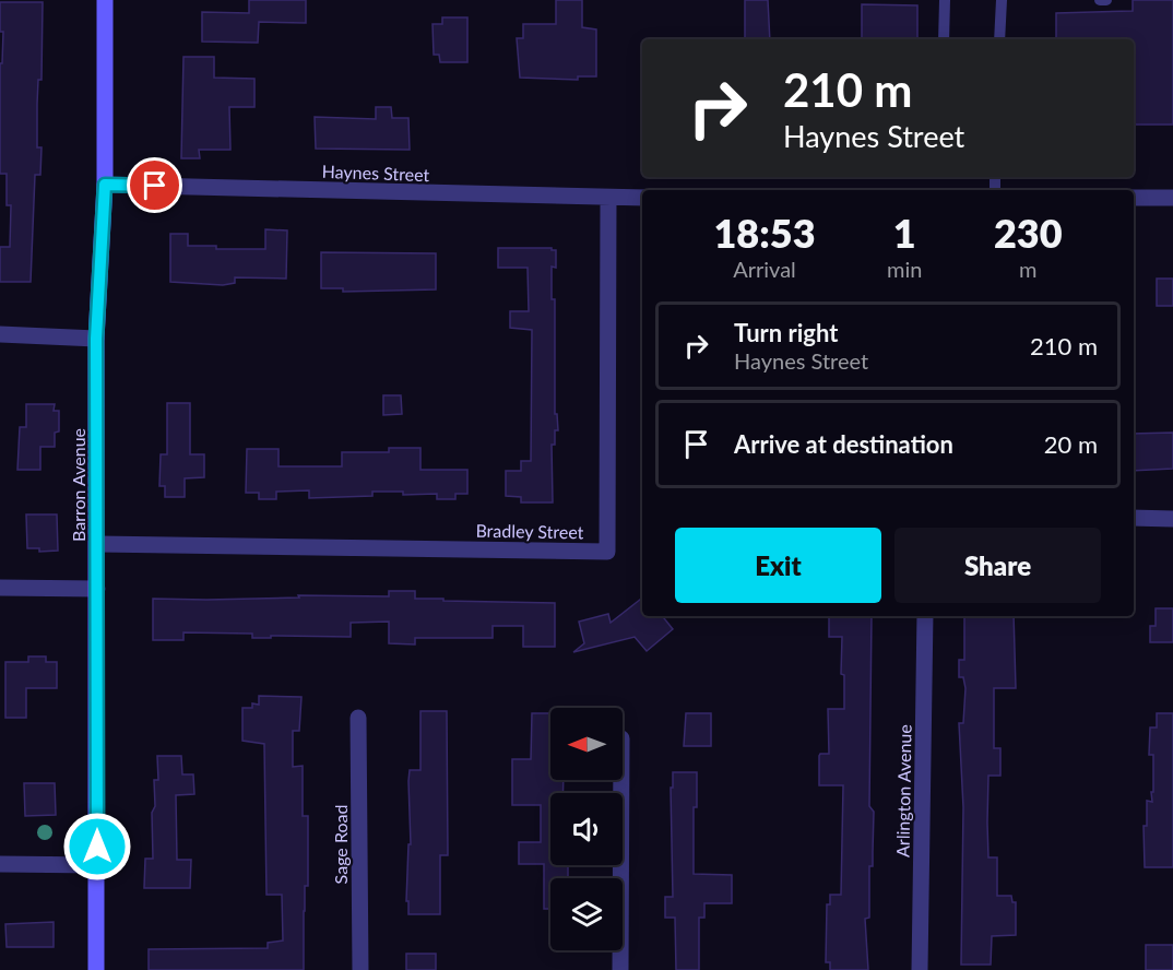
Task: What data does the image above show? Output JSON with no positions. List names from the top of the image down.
{
  "streets": {
    "main road": ["Barron Avenue"],
    "street": [
      "Haynes Street",
      "Bradley Street",
      "Arlington Avenue",
      "Sage Road"
    ]
  },
  "crossings": [
    ["Haynes Street", "Barron Avenue"],
    ["Haynes Street", "Bradley Street"],
    ["Barron Avenue", "Bradley Street"]
  ],
  "north": "left",
  "page": {
    "turn": ["210 m", "Haynes Street"],
    "eta": [
      "18:53",
      "Arrival",
      "1",
      "min",
      "230",
      "m"
    ],
    "list": [
      {
        "name": "Turn right",
        "note": "Haynes Street",
        "value": "210 m"
      },
      {
        "name": "Arrive at destination",
        "value": "20 m"
      }
    ],
    "buttons": ["Exit", "Share"]
  }
}
